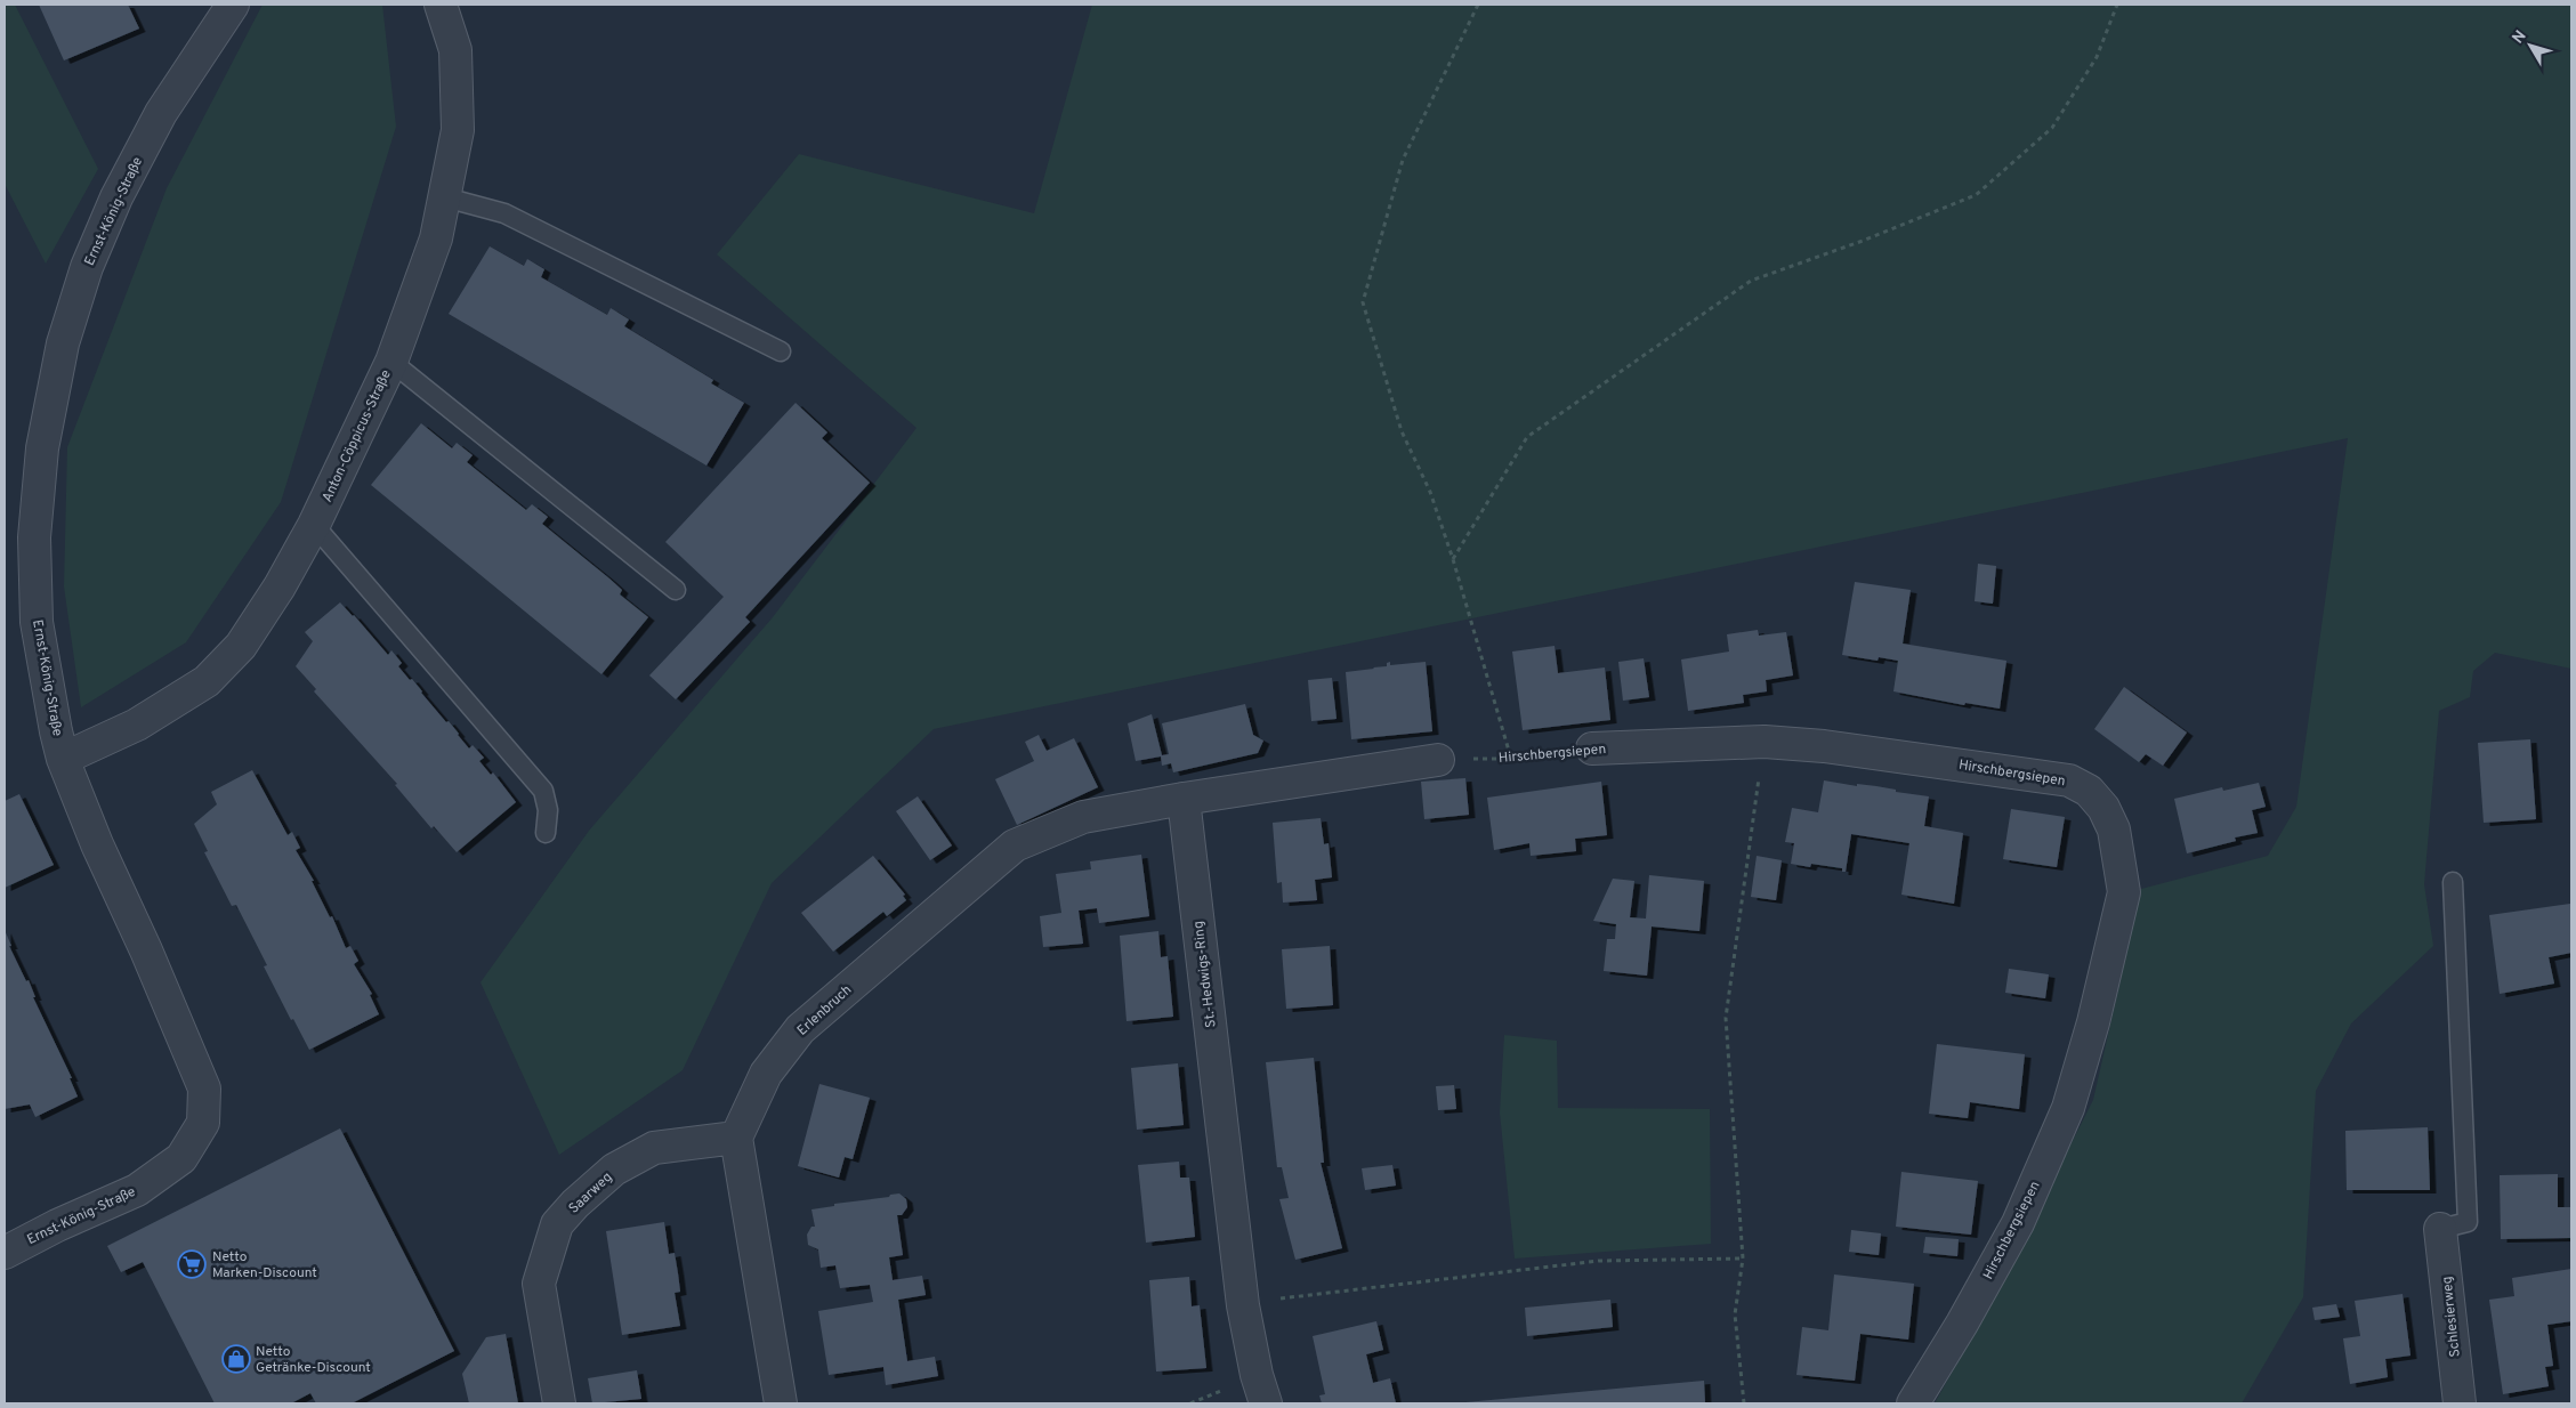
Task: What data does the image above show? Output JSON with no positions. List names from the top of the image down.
{
  "streets": {
    "street": [
      "Ernst-König-Straße",
      "Anton-Cöppicus-Straße",
      "Hirschbergsiepen",
      "St.-Hedwigs-Ring",
      "Erlenbruch",
      "Saarweg",
      "Schlesierweg"
    ]
  },
  "crossings": [
    ["Ernst-König-Straße", "Anton-Cöppicus-Straße"],
    ["St.-Hedwigs-Ring", "Erlenbruch"],
    ["Erlenbruch", "Saarweg"]
  ],
  "places": {
    "supermarket": ["Netto Marken-Discount"],
    "shop": ["Netto Getränke-Discount"]
  },
  "north": "top left"
}
